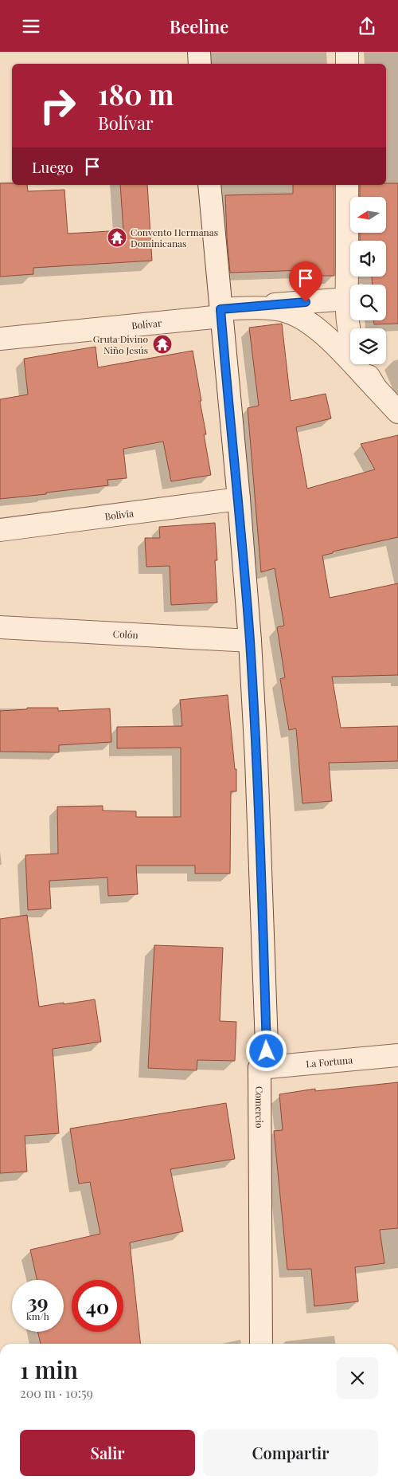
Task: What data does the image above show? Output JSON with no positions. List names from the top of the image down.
{
  "streets": {
    "street": [
      "Bolívar",
      "Bolivia",
      "Colón",
      "La Fortuna",
      "Comercio"
    ]
  },
  "crossings": [
    ["Bolívar", "Comercio"],
    ["Bolivia", "Comercio"],
    ["Colón", "Comercio"],
    ["La Fortuna", "Comercio"]
  ],
  "places": {
    "temple": ["Convento Hermanas Dominicanas", "Gruta Divino Niño Jesús"]
  },
  "north": "left",
  "page": {
    "header": "Beeline",
    "turn": ["180 m", "Bolívar"],
    "then": "Luego",
    "speed": "39 km/h",
    "limit": "40",
    "heading": ["1 min", "200 m · 10:59"],
    "buttons": ["Salir", "Compartir"]
  }
}
